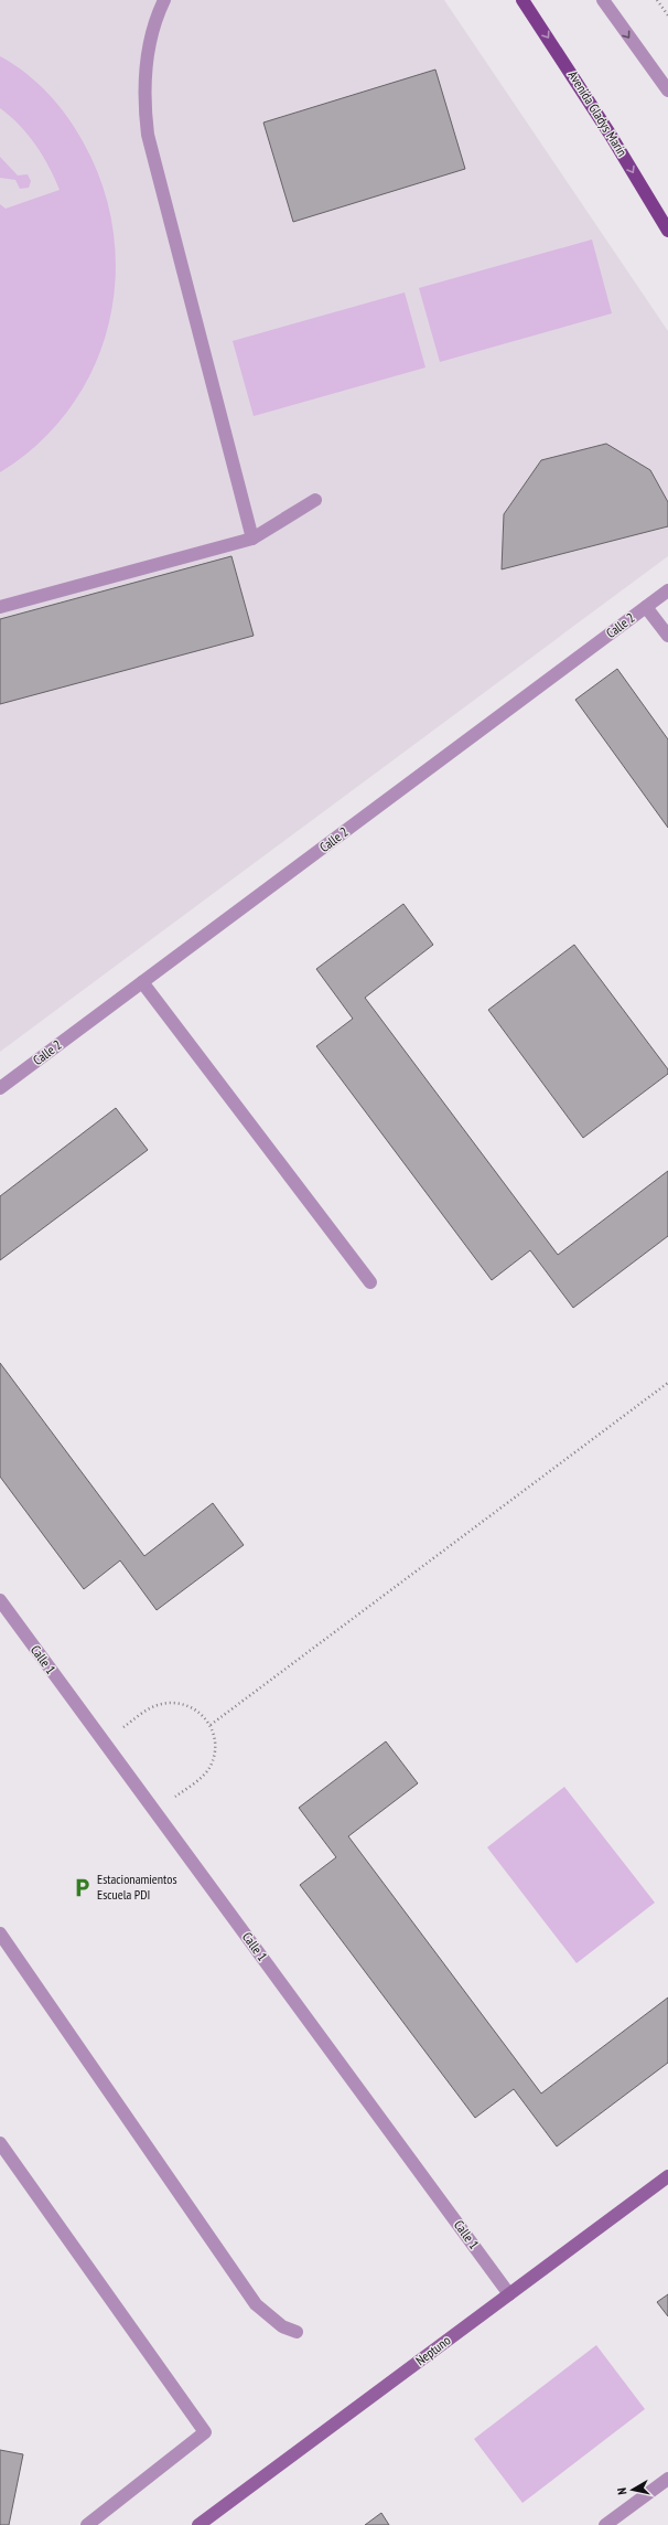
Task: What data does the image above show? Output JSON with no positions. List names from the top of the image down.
{
  "streets": {
    "main road": ["Avenida Gladys Marín"],
    "street": ["Calle 2", "Calle 1", "Neptuno"]
  },
  "crossings": [
    ["Calle 1", "Neptuno"]
  ],
  "one_way": ["Avenida Gladys Marín"],
  "places": {
    "parking": ["Estacionamientos Escuela PDI"]
  },
  "north": "left"
}
